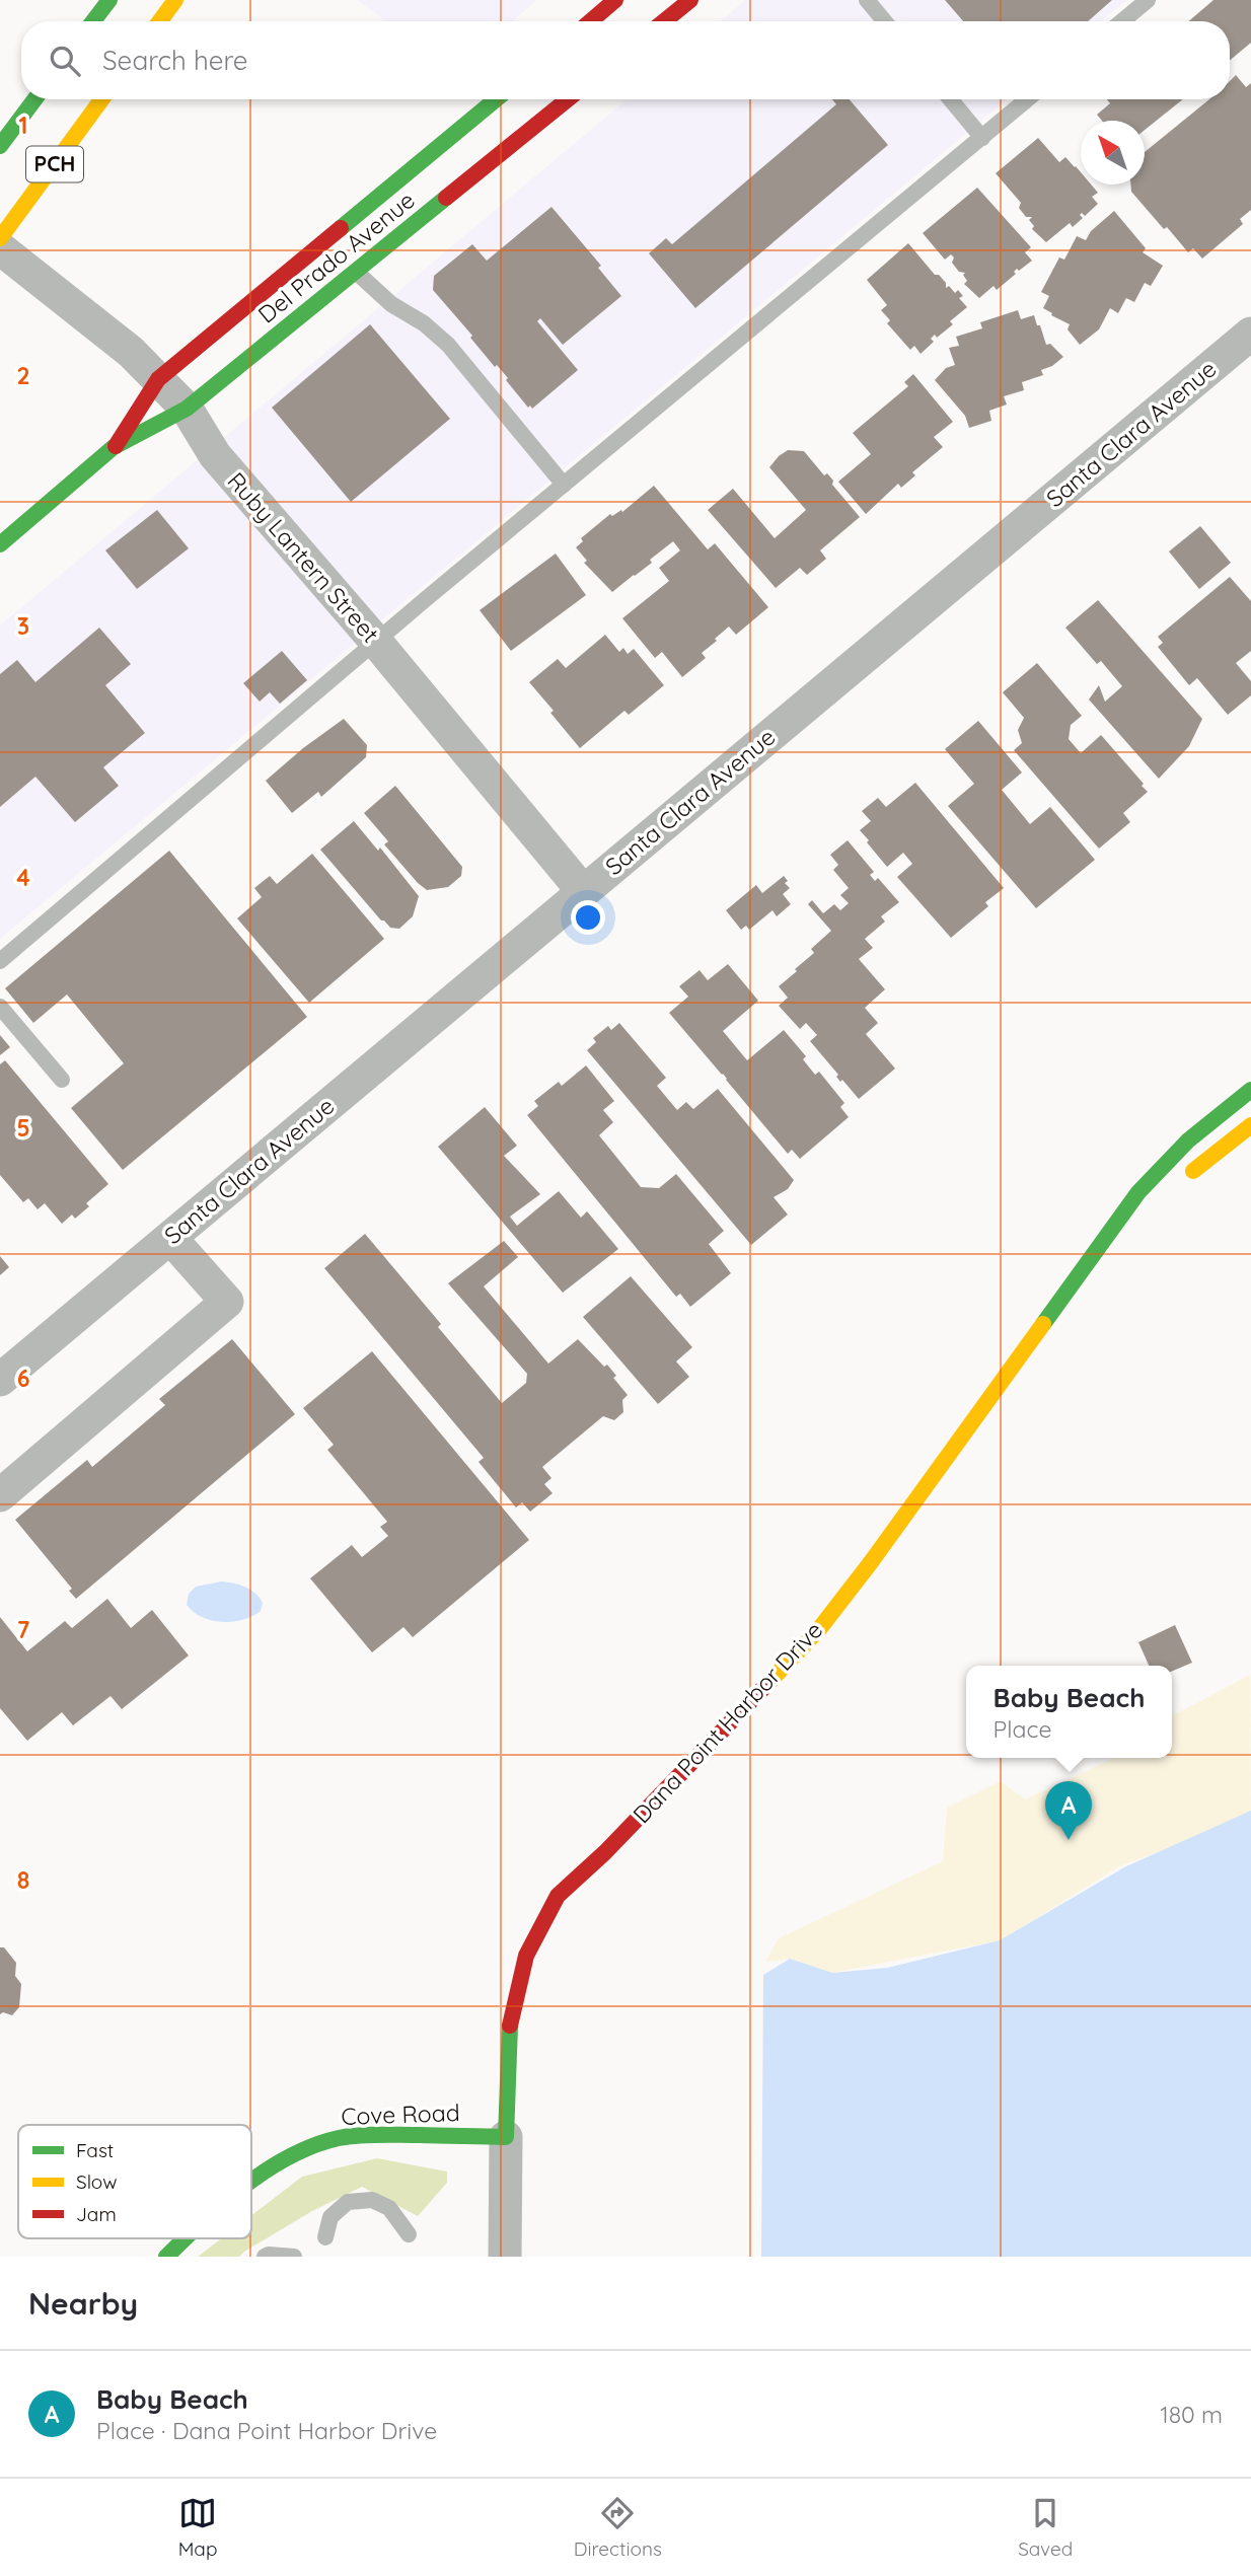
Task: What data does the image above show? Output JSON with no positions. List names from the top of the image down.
{
  "streets": {
    "main road": [
      "PCH",
      "Del Prado Avenue",
      "Dana Point Harbor Drive",
      "Cove Road"
    ],
    "street": ["Santa Clara Avenue", "Ruby Lantern Street"]
  },
  "crossings": [
    ["Del Prado Avenue", "Ruby Lantern Street"],
    ["Santa Clara Avenue", "Ruby Lantern Street"],
    ["Dana Point Harbor Drive", "Cove Road"]
  ],
  "legend": ["Fast", "Slow", "Jam"],
  "north": "top left",
  "page": {
    "search": "Search here",
    "popup": ["Baby Beach", "Place"],
    "pins": "A",
    "heading": "Nearby",
    "list": [
      {
        "mark": "A",
        "name": "Baby Beach",
        "note": "Place · Dana Point Harbor Drive",
        "value": "180 m"
      }
    ],
    "nav": ["Map", "Directions", "Saved"]
  },
  "grid": {
    "rows": [
      "1",
      "2",
      "3",
      "4",
      "5",
      "6",
      "7",
      "8"
    ]
  }
}
